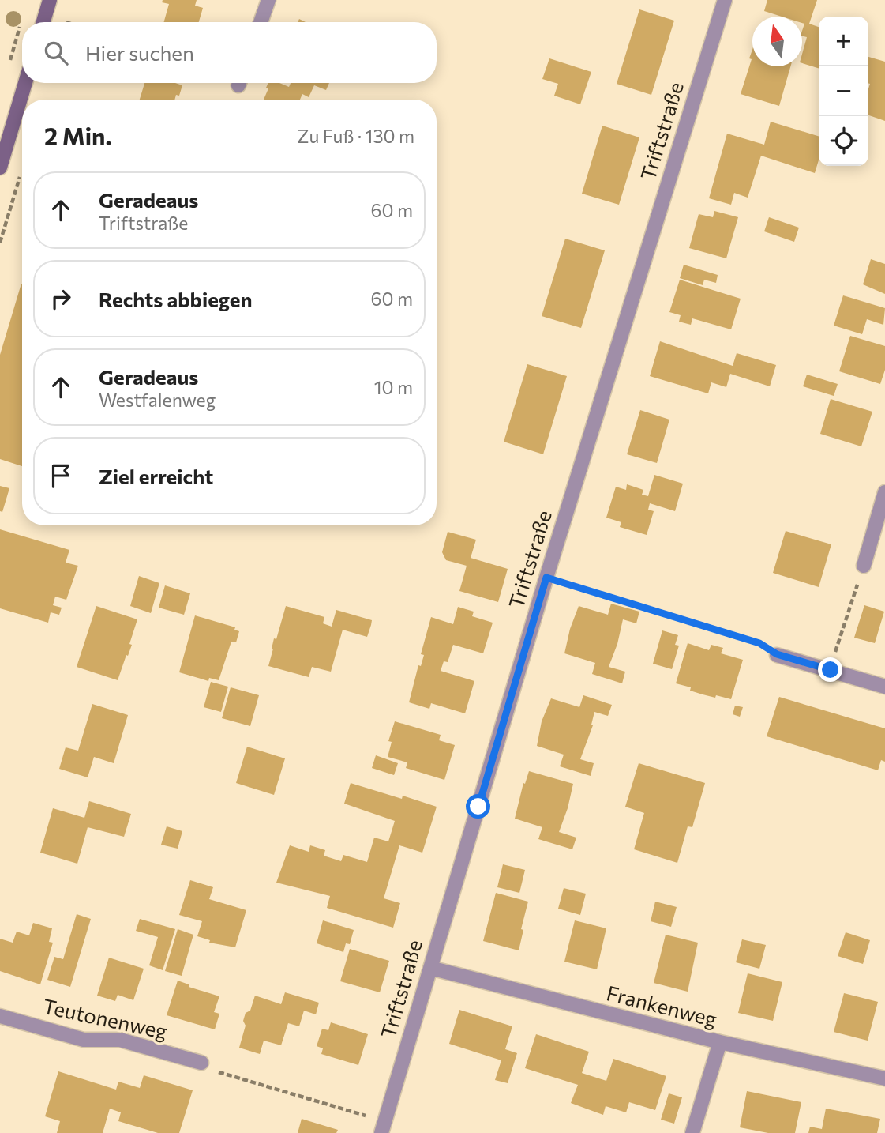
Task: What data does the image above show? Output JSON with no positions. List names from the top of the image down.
{
  "streets": {
    "street": ["Triftstraße", "Frankenweg", "Teutonenweg"]
  },
  "crossings": [
    ["Triftstraße", "Frankenweg"]
  ],
  "north": "top",
  "page": {
    "map_buttons": ["+", "−"],
    "search": "Hier suchen",
    "heading": ["2 Min.", "Zu Fuß · 130 m"],
    "list": [
      ["Geradeaus", "Triftstraße", "60 m"],
      ["Rechts abbiegen", "60 m"],
      ["Geradeaus", "Westfalenweg", "10 m"],
      "Ziel erreicht"
    ]
  }
}
